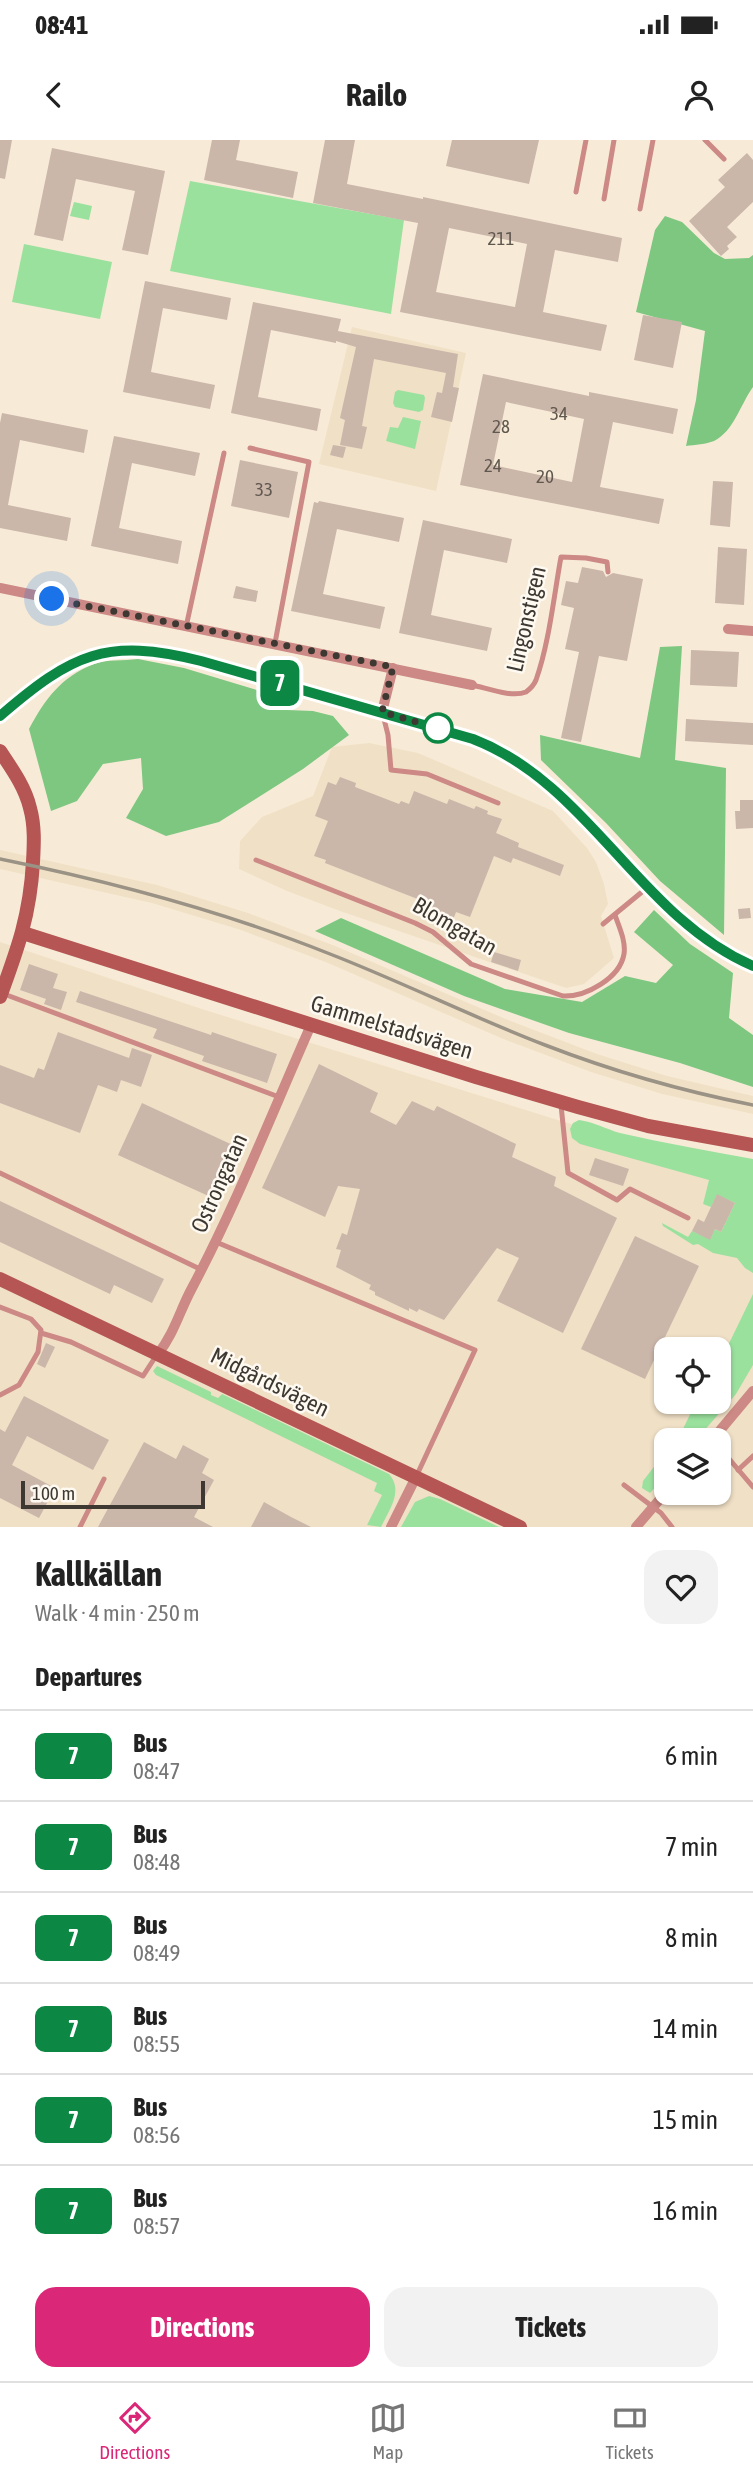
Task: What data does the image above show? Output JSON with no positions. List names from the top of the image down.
{
  "streets": {
    "street": [
      "Lingonstigen",
      "Gammelstadsvägen",
      "Ostrongatan",
      "Midgårdsvägen"
    ],
    "lane": ["Blomgatan"]
  },
  "crossings": [
    ["Gammelstadsvägen", "Ostrongatan"],
    ["Ostrongatan", "Midgårdsvägen"]
  ],
  "lines": ["bus line 7"],
  "house_numbers": [
    "211",
    "34",
    "28",
    "24",
    "20",
    "33"
  ],
  "scale_bar": "100 m",
  "page": {
    "status": "08:41",
    "header": "Railo",
    "on_map": "7",
    "scale": "100 m",
    "heading": [
      ["Kallkällan", "Walk · 4 min · 250 m"],
      "Departures"
    ],
    "list": [
      {
        "mark": "7",
        "name": "Bus",
        "note": "08:47",
        "value": "6 min"
      },
      {
        "mark": "7",
        "name": "Bus",
        "note": "08:48",
        "value": "7 min"
      },
      {
        "mark": "7",
        "name": "Bus",
        "note": "08:49",
        "value": "8 min"
      },
      {
        "mark": "7",
        "name": "Bus",
        "note": "08:55",
        "value": "14 min"
      },
      {
        "mark": "7",
        "name": "Bus",
        "note": "08:56",
        "value": "15 min"
      },
      {
        "mark": "7",
        "name": "Bus",
        "note": "08:57",
        "value": "16 min"
      }
    ],
    "buttons": ["Directions", "Tickets"],
    "tabs": ["Directions", "Map", "Tickets"]
  }
}
